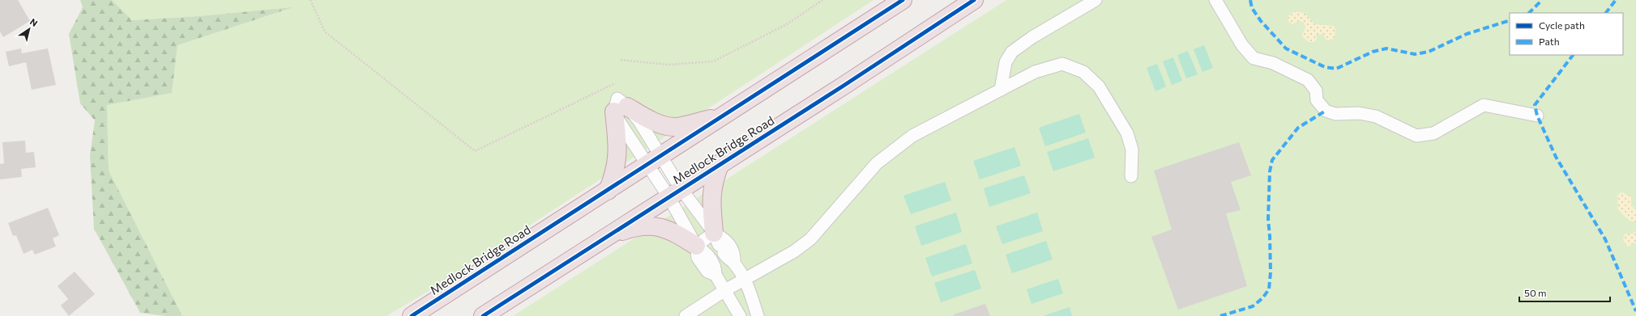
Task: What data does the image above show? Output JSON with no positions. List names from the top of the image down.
{
  "streets": {
    "highway": ["Medlock Bridge Road"]
  },
  "legend": ["Cycle path", "Path"],
  "scale_bar": "50 m",
  "north": "top right"
}
